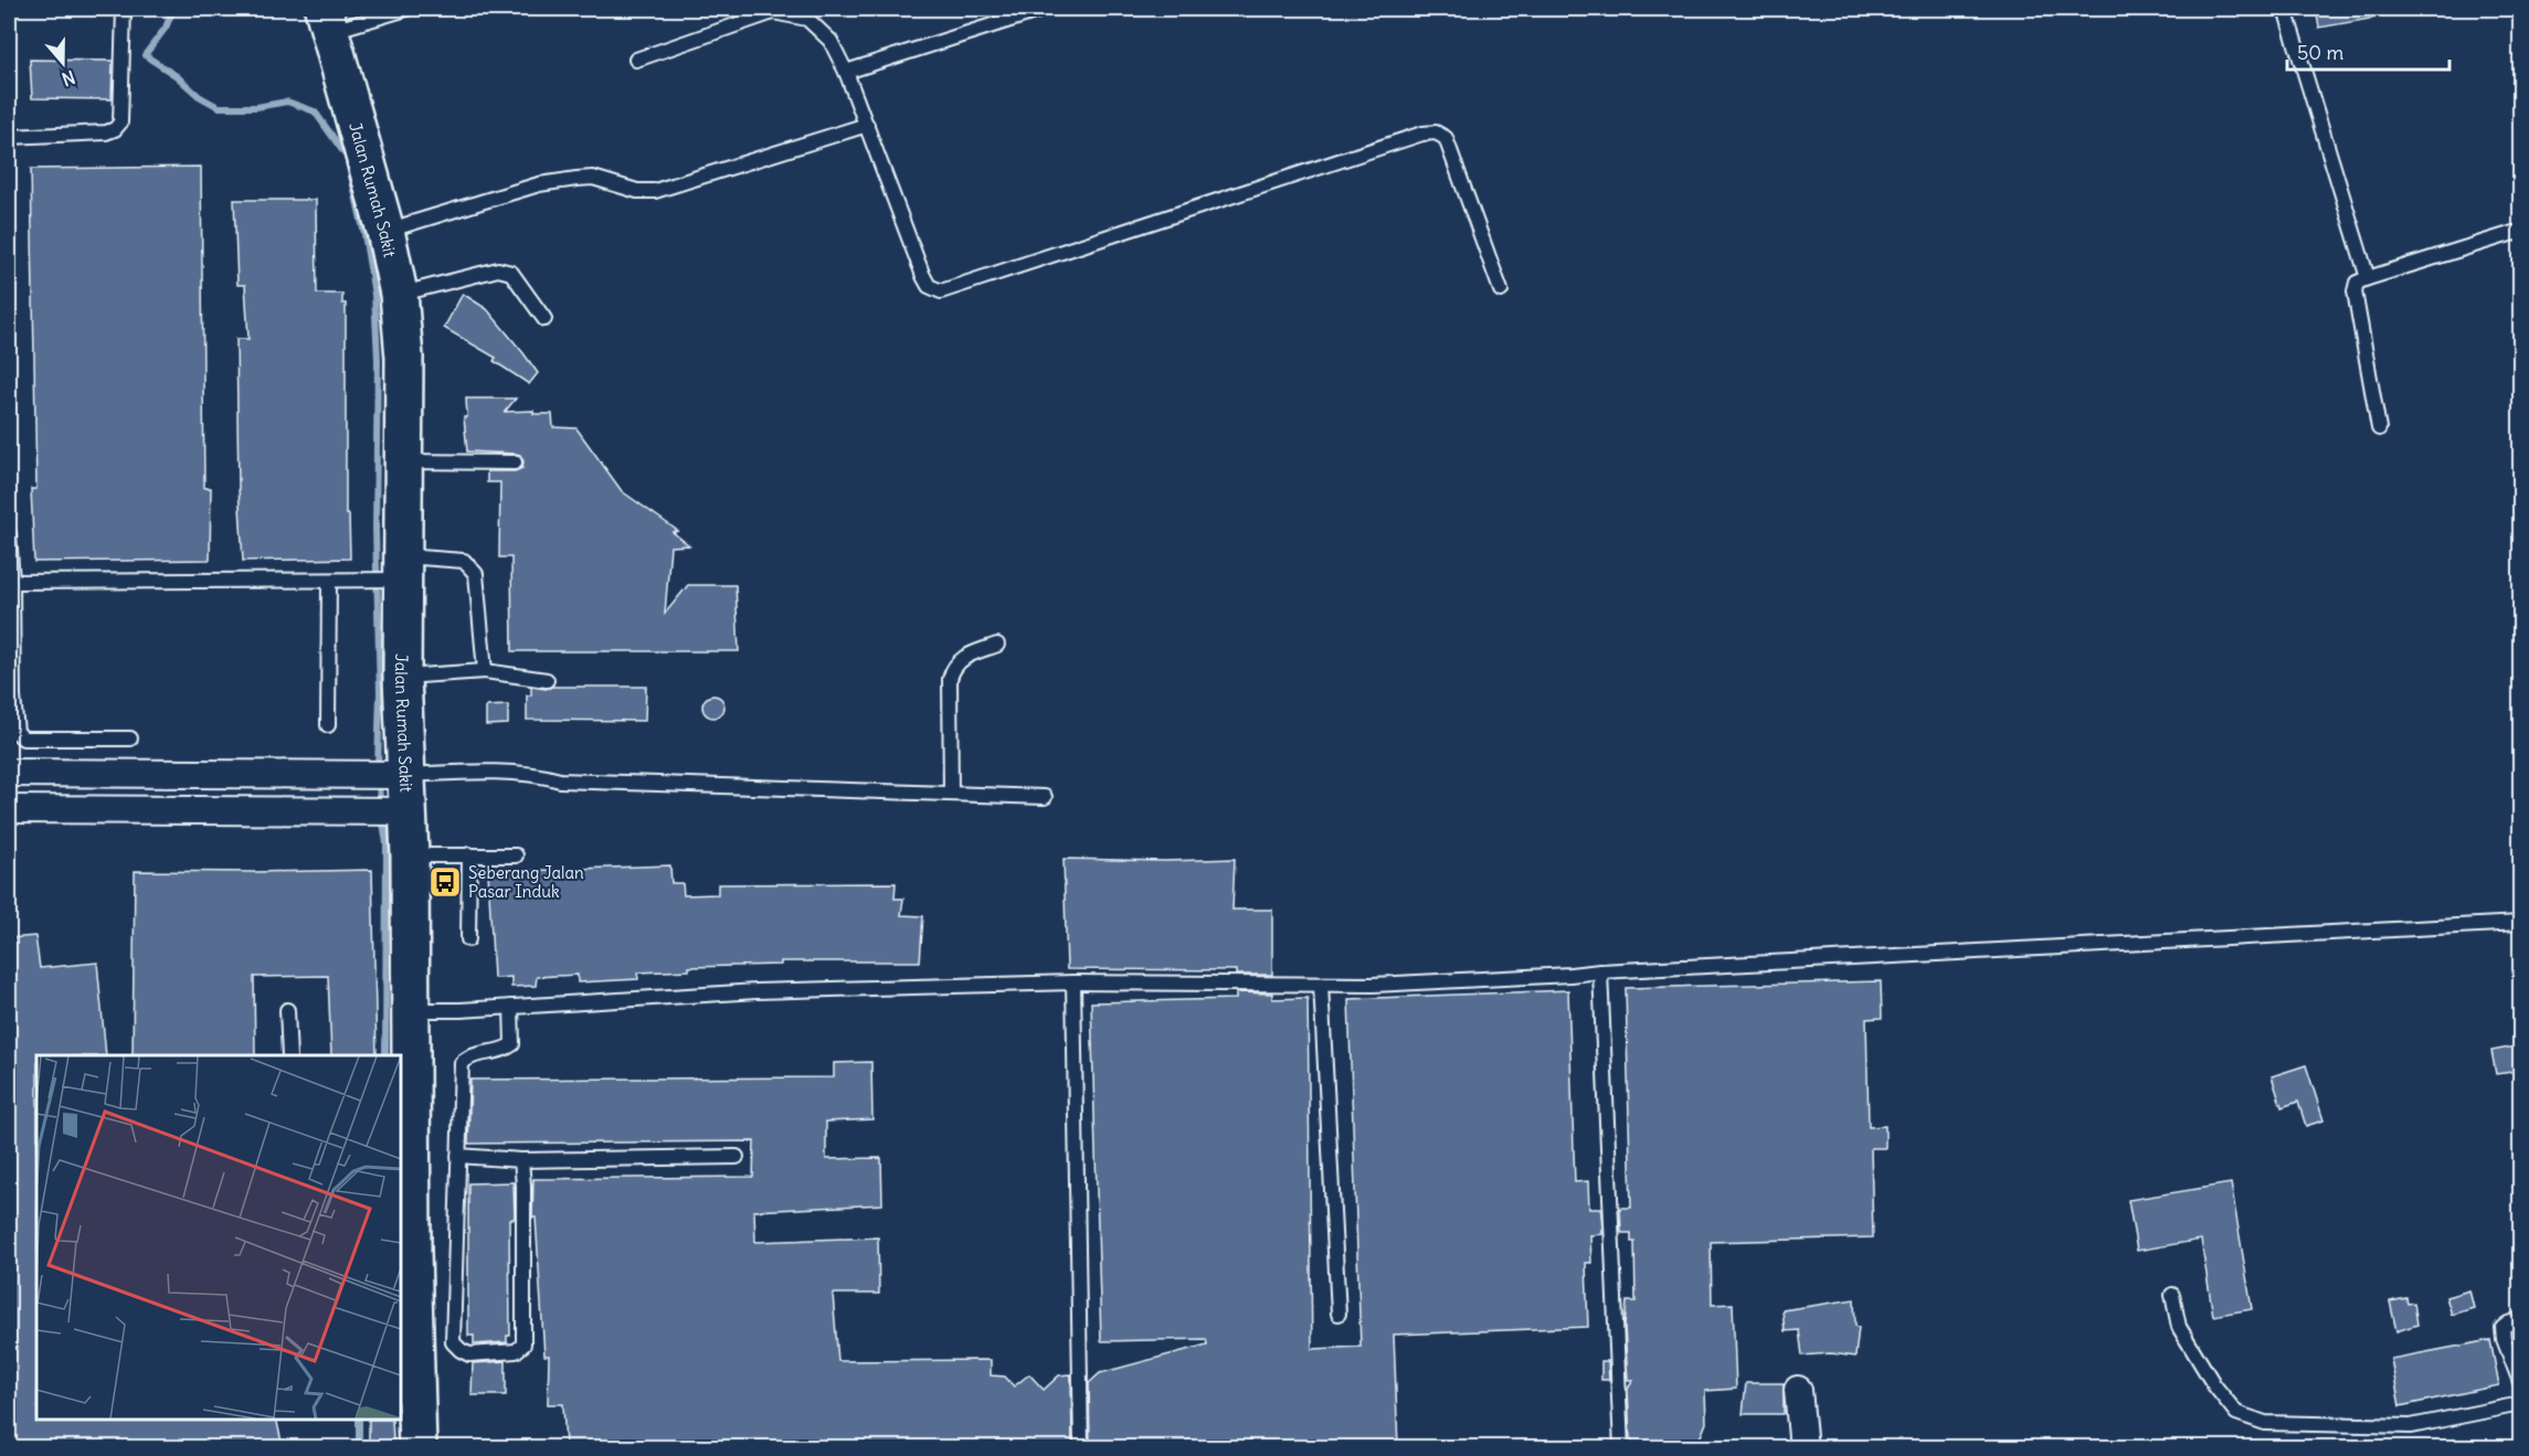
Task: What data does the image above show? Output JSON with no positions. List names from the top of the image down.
{
  "streets": {
    "main road": ["Jalan Rumah Sakit"]
  },
  "places": {
    "bus stop": ["Seberang Jalan Pasar Induk"]
  },
  "scale_bar": "50 m",
  "north": "bottom"
}
